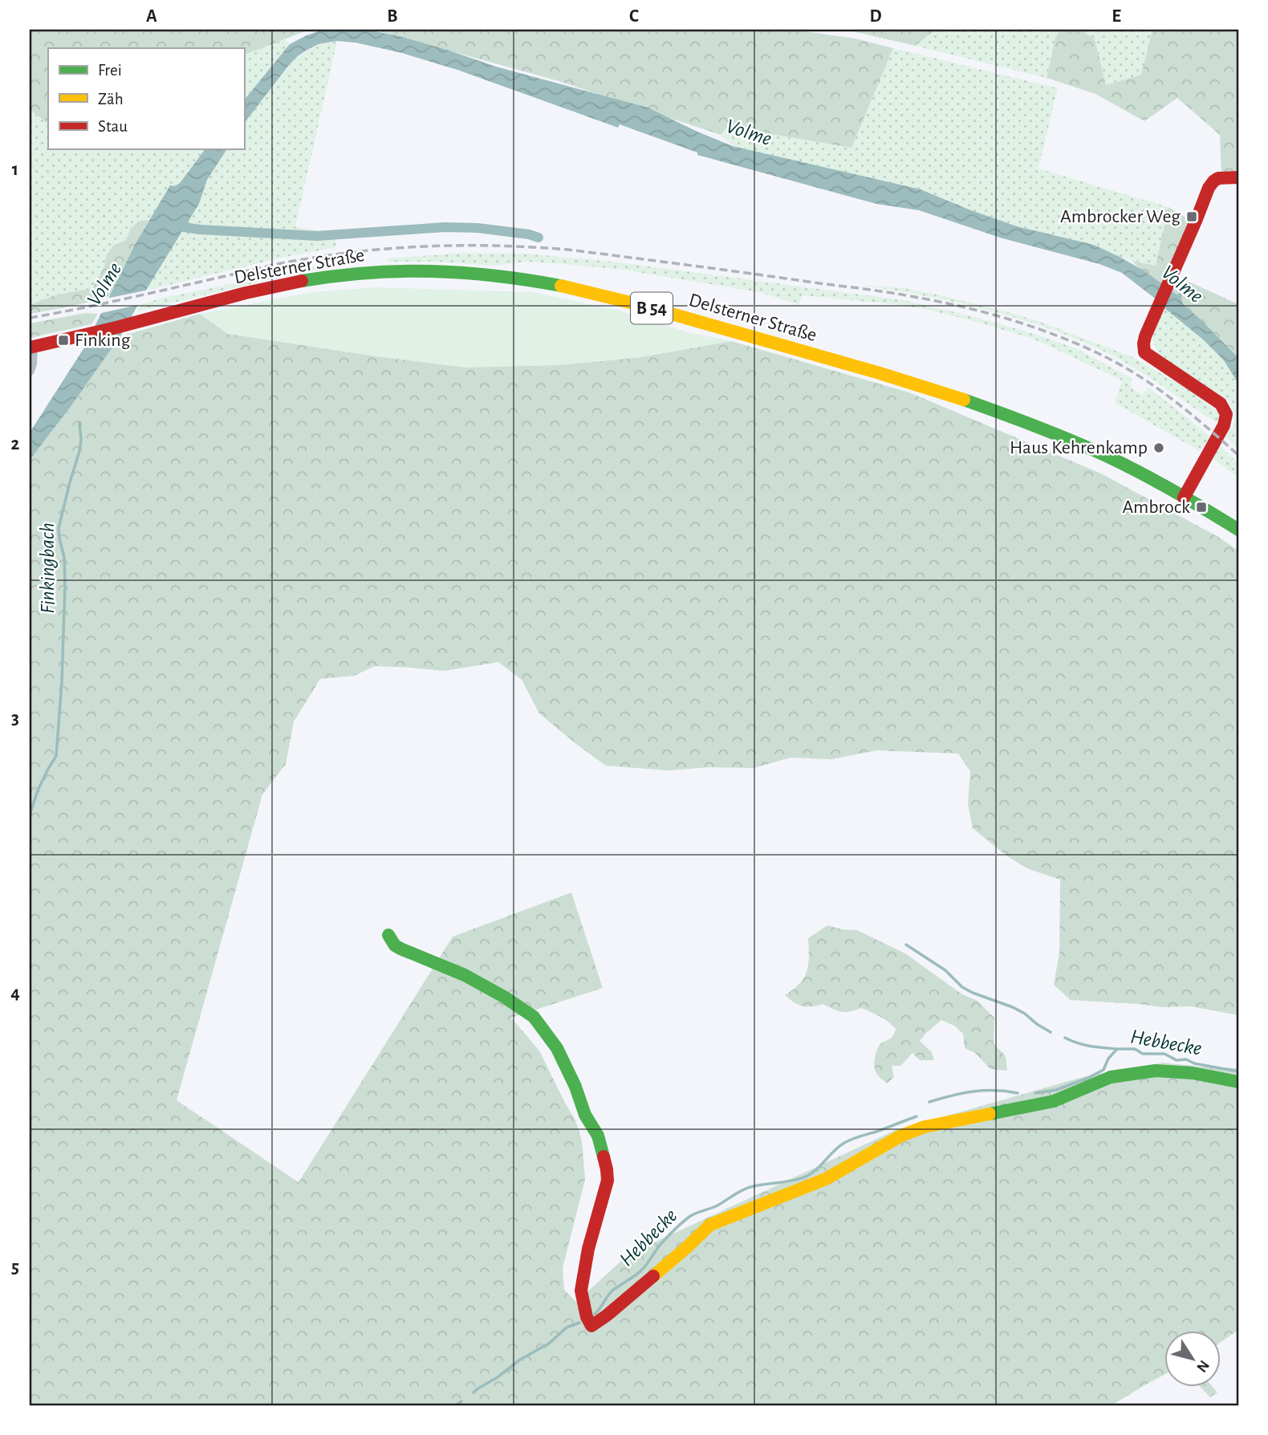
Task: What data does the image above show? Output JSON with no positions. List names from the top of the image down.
{
  "streets": {
    "street": ["Delsterner Straße", "B 54"]
  },
  "water": ["Volme", "Finkingbach", "Hebbecke"],
  "places": {
    "transit": ["Ambrocker Weg", "Finking", "Ambrock"],
    "other": ["Haus Kehrenkamp"]
  },
  "legend": ["Frei", "Zäh", "Stau"],
  "north": "bottom right",
  "grid": {
    "columns": [
      "A",
      "B",
      "C",
      "D",
      "E"
    ],
    "rows": [
      "1",
      "2",
      "3",
      "4",
      "5"
    ]
  }
}
